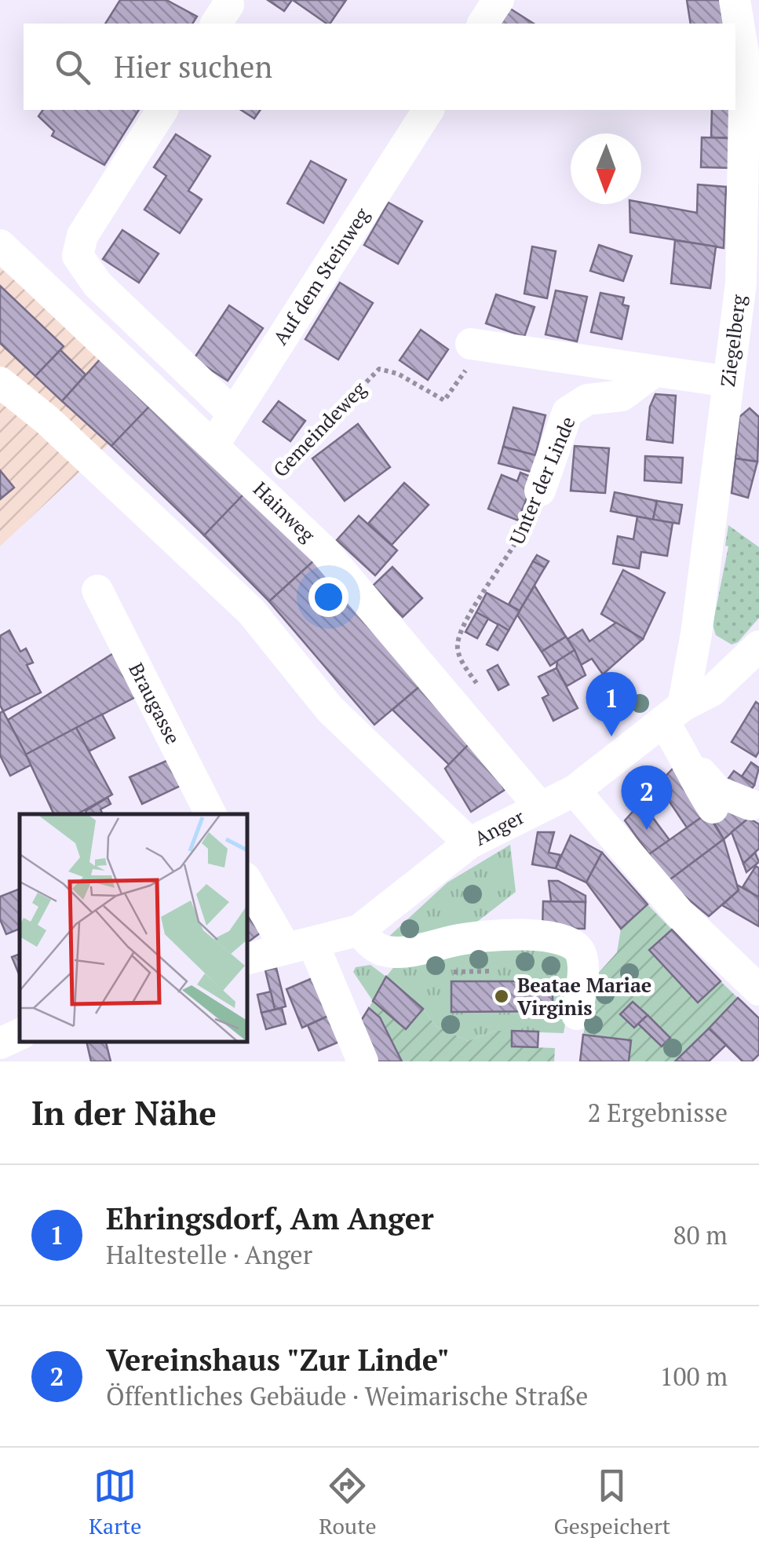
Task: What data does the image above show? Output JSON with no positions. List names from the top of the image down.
{
  "streets": {
    "street": [
      "Auf dem Steinweg",
      "Ziegelberg",
      "Unter der Linde",
      "Hainweg",
      "Braugasse",
      "Anger"
    ],
    "path": ["Gemeindeweg"]
  },
  "crossings": [
    ["Auf dem Steinweg", "Hainweg"],
    ["Ziegelberg", "Anger"],
    ["Gemeindeweg", "Hainweg"],
    ["Hainweg", "Anger"]
  ],
  "places": ["Beatae Mariae Virginis"],
  "north": "bottom",
  "page": {
    "search": "Hier suchen",
    "pins": ["1", "2"],
    "heading": ["In der Nähe", "2 Ergebnisse"],
    "list": [
      {
        "mark": "1",
        "name": "Ehringsdorf, Am Anger",
        "note": "Haltestelle · Anger",
        "value": "80 m"
      },
      {
        "mark": "2",
        "name": "Vereinshaus \"Zur Linde\"",
        "note": "Öffentliches Gebäude · Weimarische Straße",
        "value": "100 m"
      }
    ],
    "nav": ["Karte", "Route", "Gespeichert"]
  }
}
